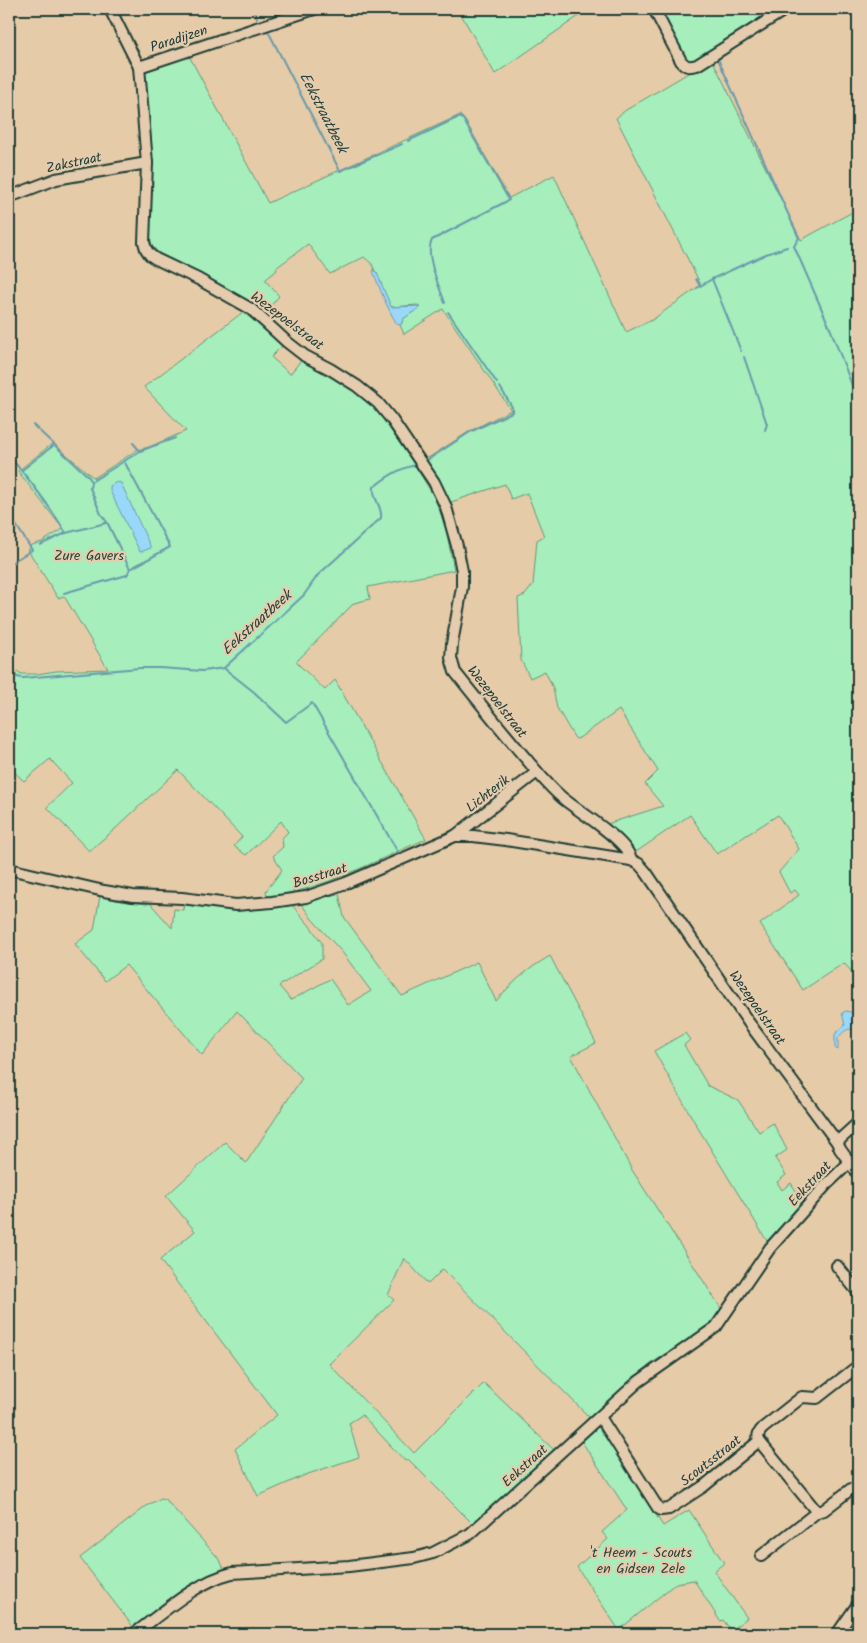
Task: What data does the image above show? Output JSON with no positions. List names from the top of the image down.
{
  "streets": {
    "street": [
      "Paradijzen",
      "Zakstraat",
      "Wezepoelstraat",
      "Lichterik",
      "Bosstraat",
      "Eekstraat",
      "Scoutsstraat"
    ]
  },
  "crossings": [
    ["Paradijzen", "Wezepoelstraat"],
    ["Zakstraat", "Wezepoelstraat"],
    ["Wezepoelstraat", "Lichterik"],
    ["Wezepoelstraat", "Bosstraat"],
    ["Wezepoelstraat", "Eekstraat"],
    ["Lichterik", "Bosstraat"],
    ["Eekstraat", "Scoutsstraat"]
  ],
  "water": ["Eekstraatbeek"],
  "parks": ["Zure Gavers", "'t Heem - Scouts en Gidsen Zele"]
}
